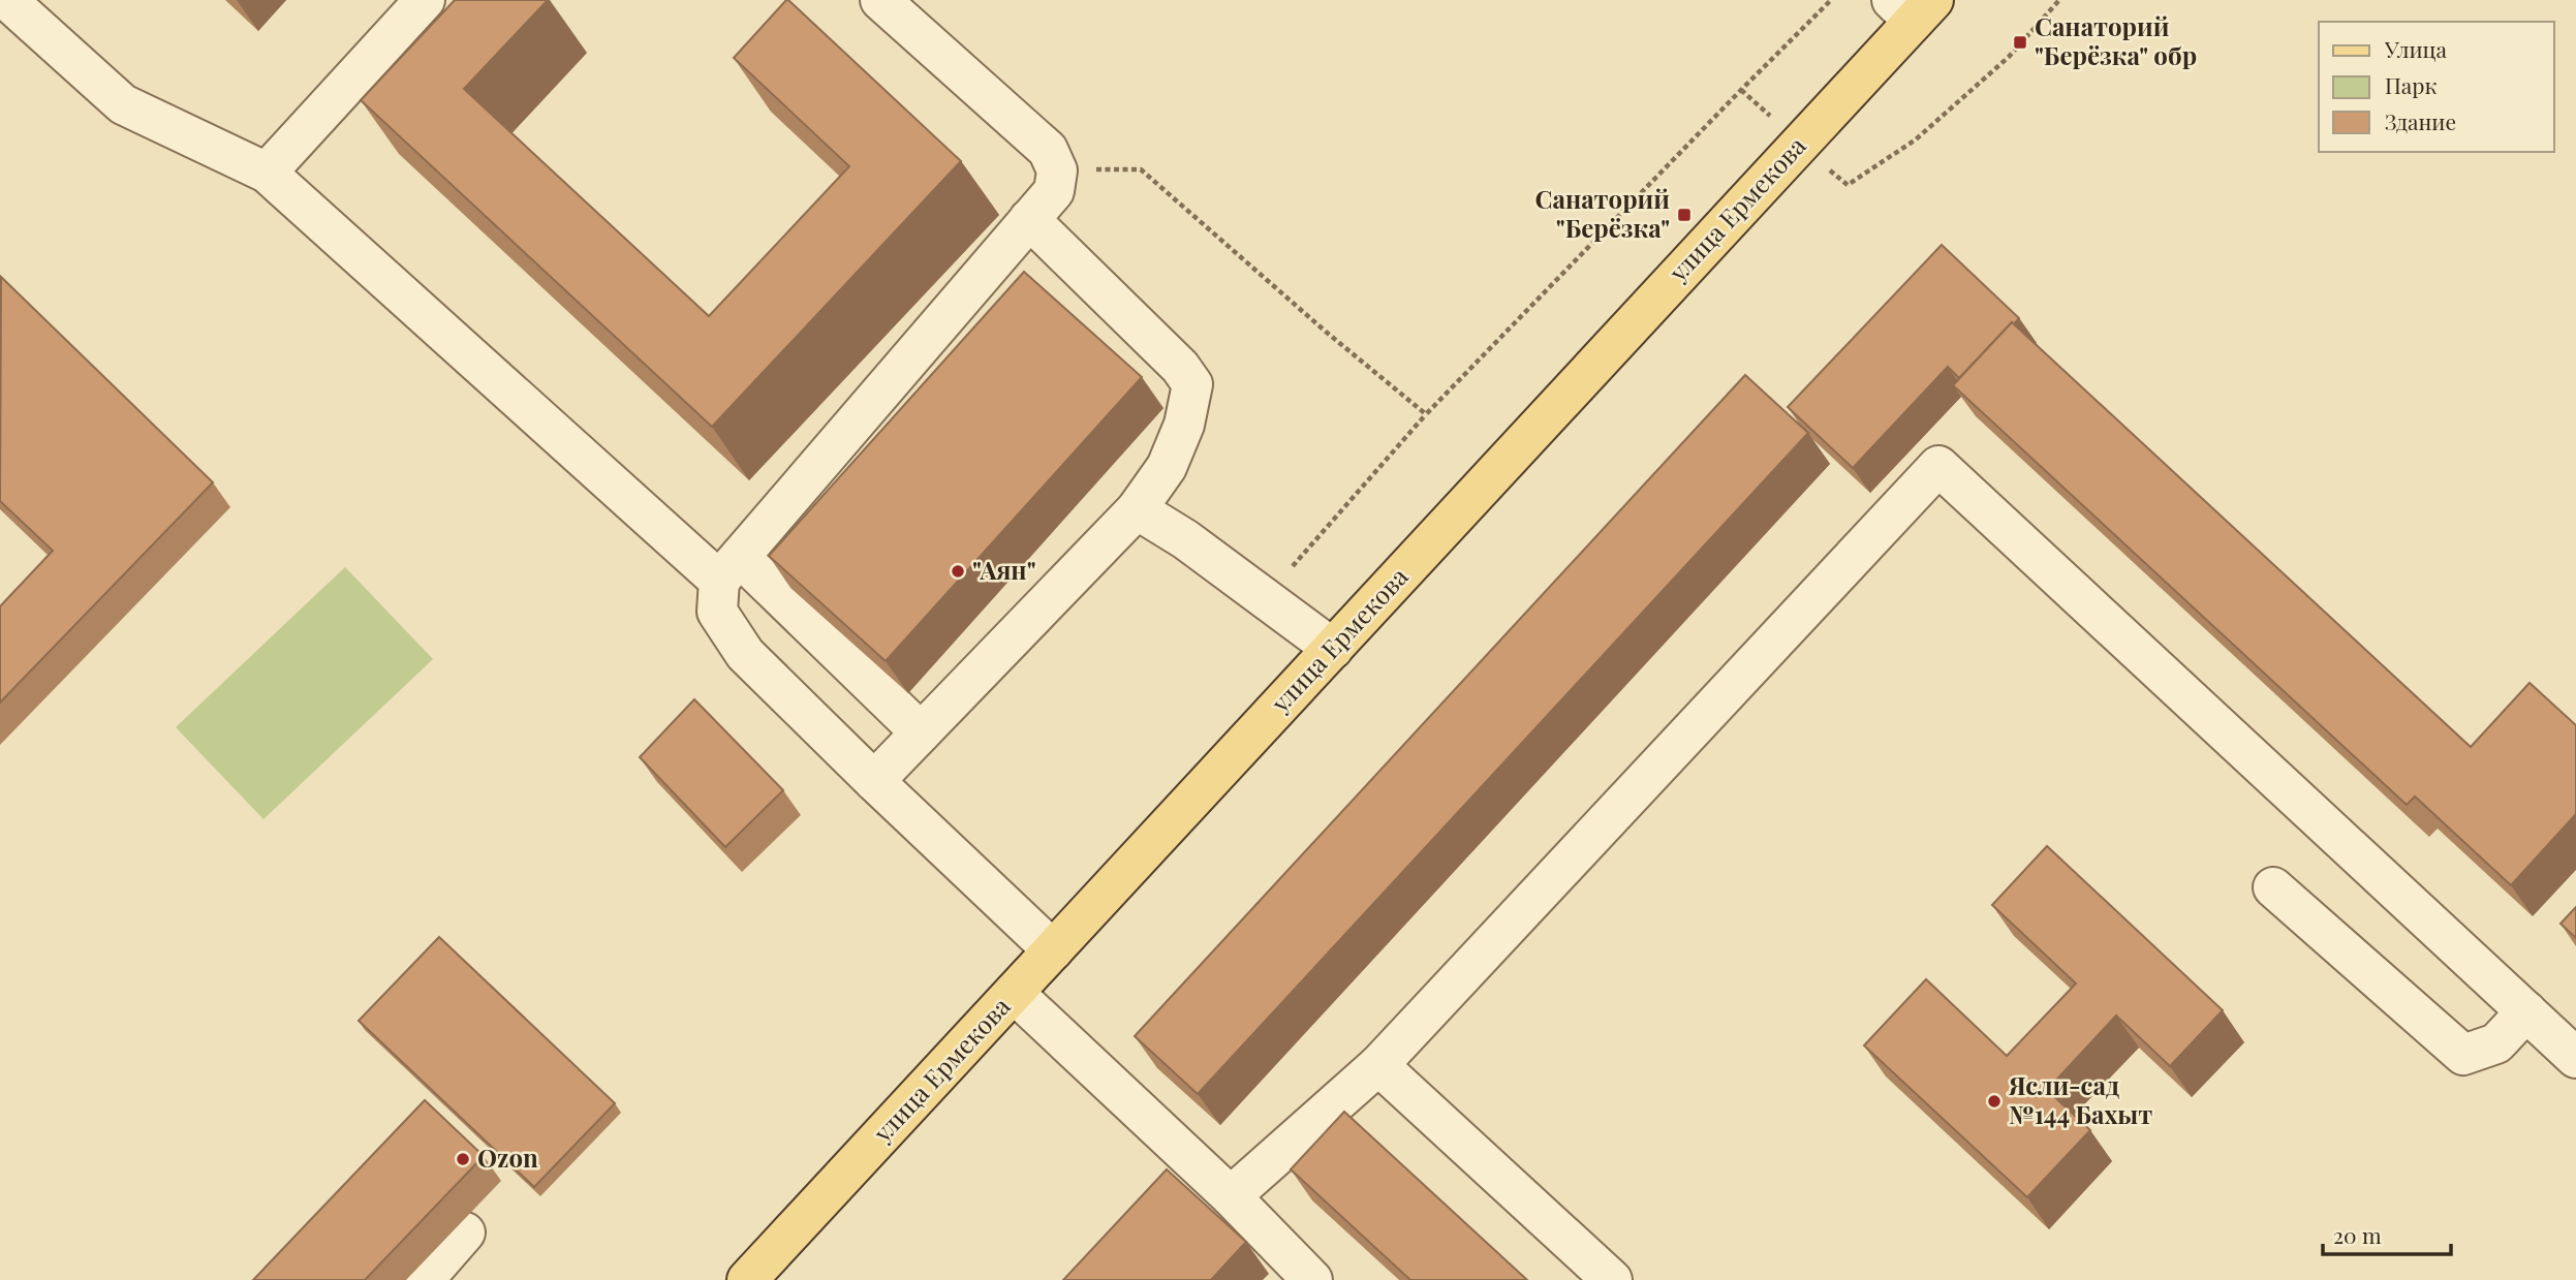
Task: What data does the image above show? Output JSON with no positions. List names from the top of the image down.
{
  "streets": {
    "main road": ["улица Ермекова"]
  },
  "places": {
    "transit": ["Санаторий \"Берёзка\" обр", "Санаторий \"Берёзка\""],
    "other": ["\"Аян\"", "Ясли-сад №144 Бахыт", "Ozon"]
  },
  "legend": ["Улица", "Парк", "Здание"],
  "scale_bar": "20 m"
}
